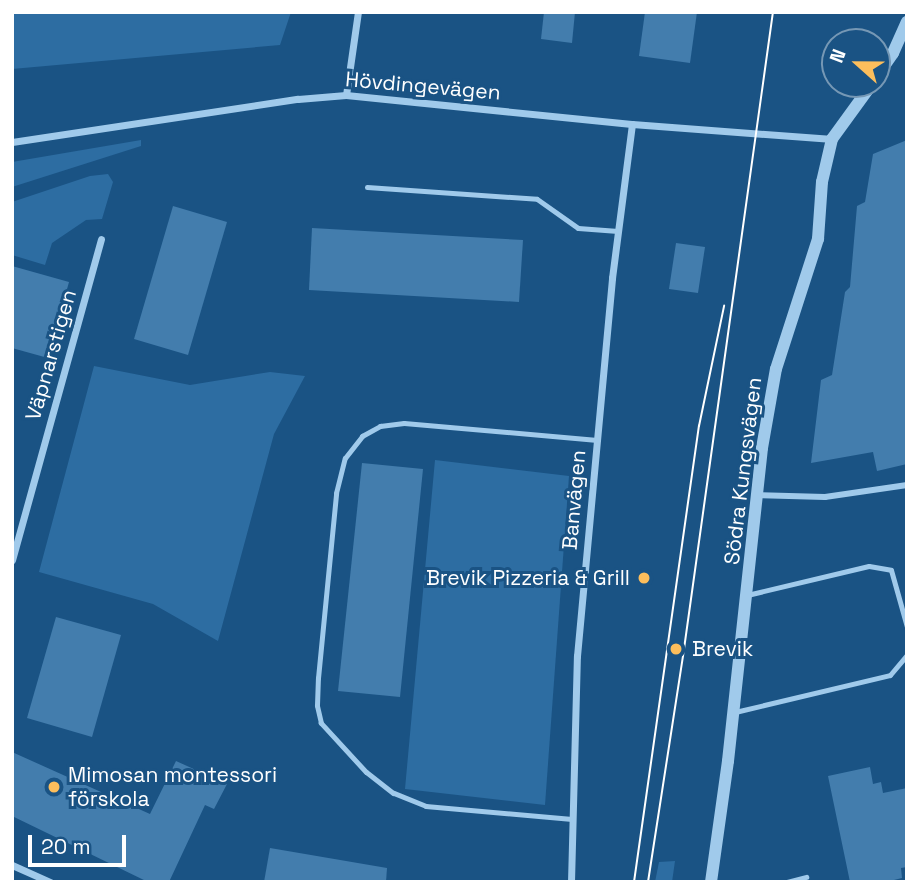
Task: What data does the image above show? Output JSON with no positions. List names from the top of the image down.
{
  "streets": {
    "street": [
      "Hövdingevägen",
      "Väpnarstigen",
      "Södra Kungsvägen",
      "Banvägen"
    ]
  },
  "crossings": [
    ["Hövdingevägen", "Södra Kungsvägen"],
    ["Hövdingevägen", "Banvägen"]
  ],
  "places": ["Brevik Pizzeria & Grill", "Brevik", "Mimosan montessori förskola"],
  "scale_bar": "20 m",
  "north": "left"
}
